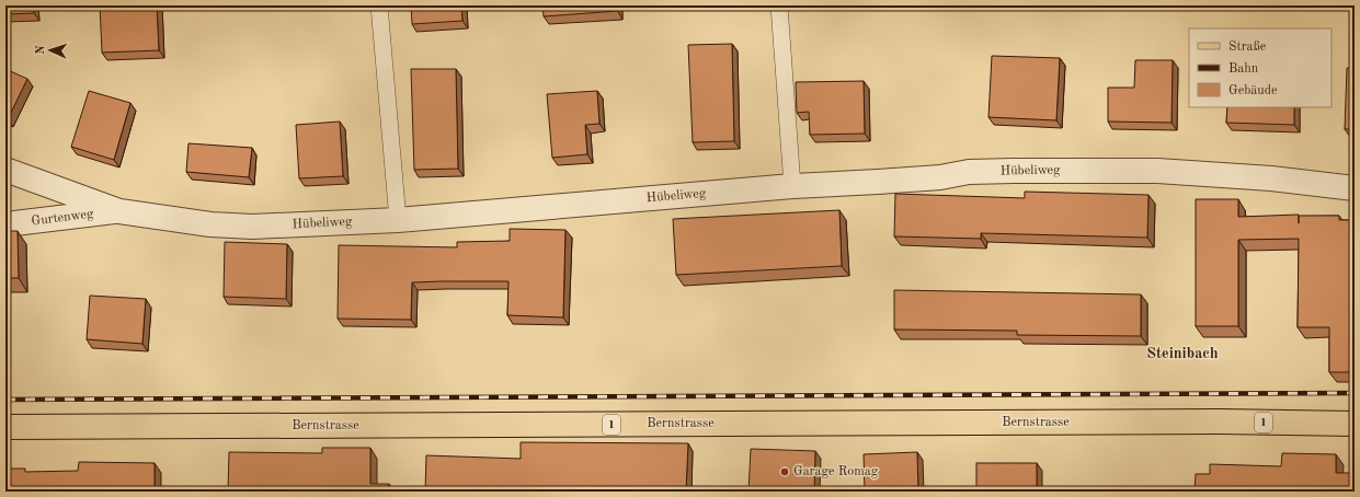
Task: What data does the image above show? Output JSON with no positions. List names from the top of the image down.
{
  "streets": {
    "main road": ["Bernstrasse", "1"],
    "street": ["Hübeliweg", "Gurtenweg"]
  },
  "crossings": [
    ["Hübeliweg", "Gurtenweg"]
  ],
  "districts": ["Steinibach"],
  "places": ["Garage Romag"],
  "legend": ["Straße", "Bahn", "Gebäude"],
  "north": "left"
}
